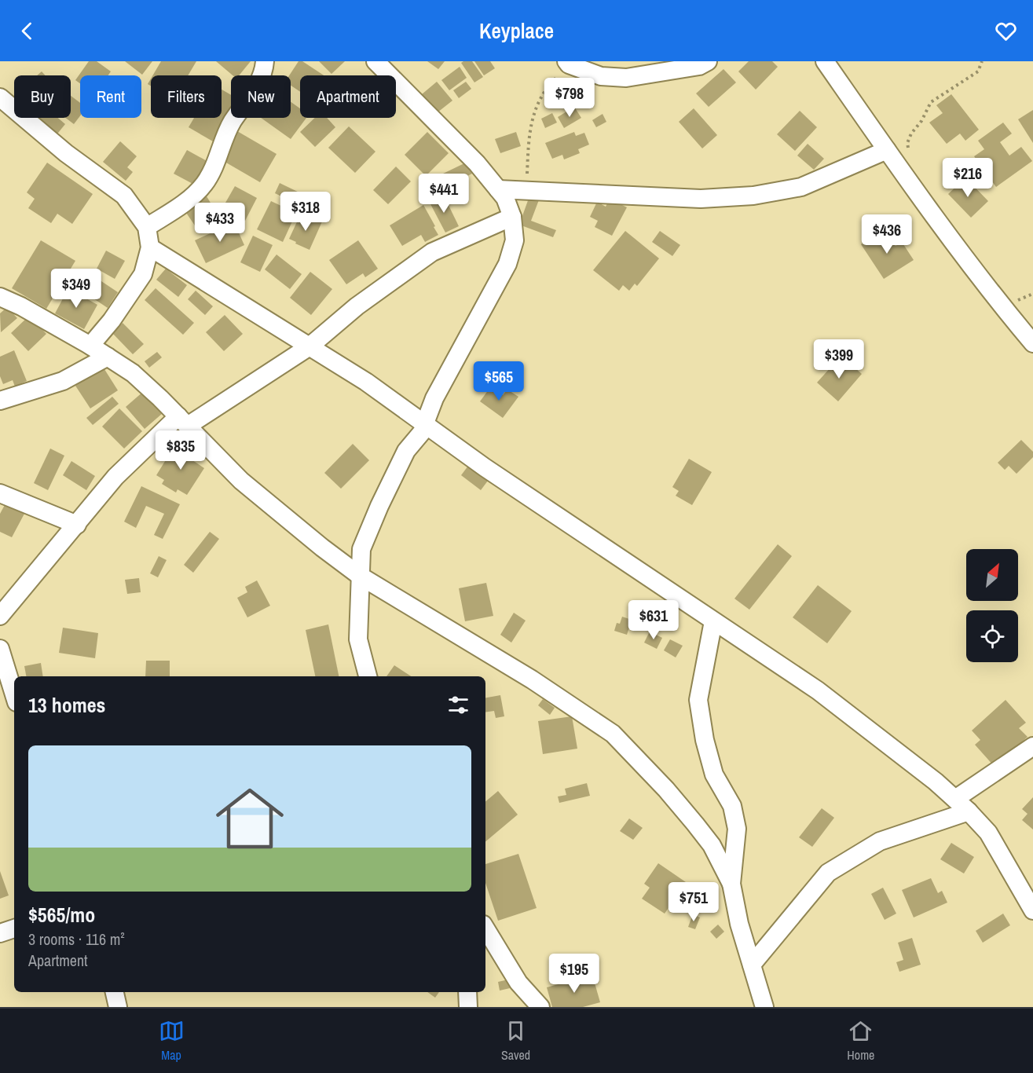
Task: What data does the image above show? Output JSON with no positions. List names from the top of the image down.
{
  "north": "top right",
  "page": {
    "header": "Keyplace",
    "chip": [
      "Buy",
      "Rent",
      "Filters",
      "New",
      "Apartment"
    ],
    "price": [
      "$798",
      "$216",
      "$441",
      "$318",
      "$433",
      "$436",
      "$349",
      "$399",
      "$565",
      "$835",
      "$631",
      "$751",
      "$195"
    ],
    "heading": "13 homes",
    "list": [
      {
        "name": "$565/mo",
        "note": "3 rooms · 116 m² · Apartment"
      }
    ],
    "tabs": ["Map", "Saved", "Home"]
  }
}
